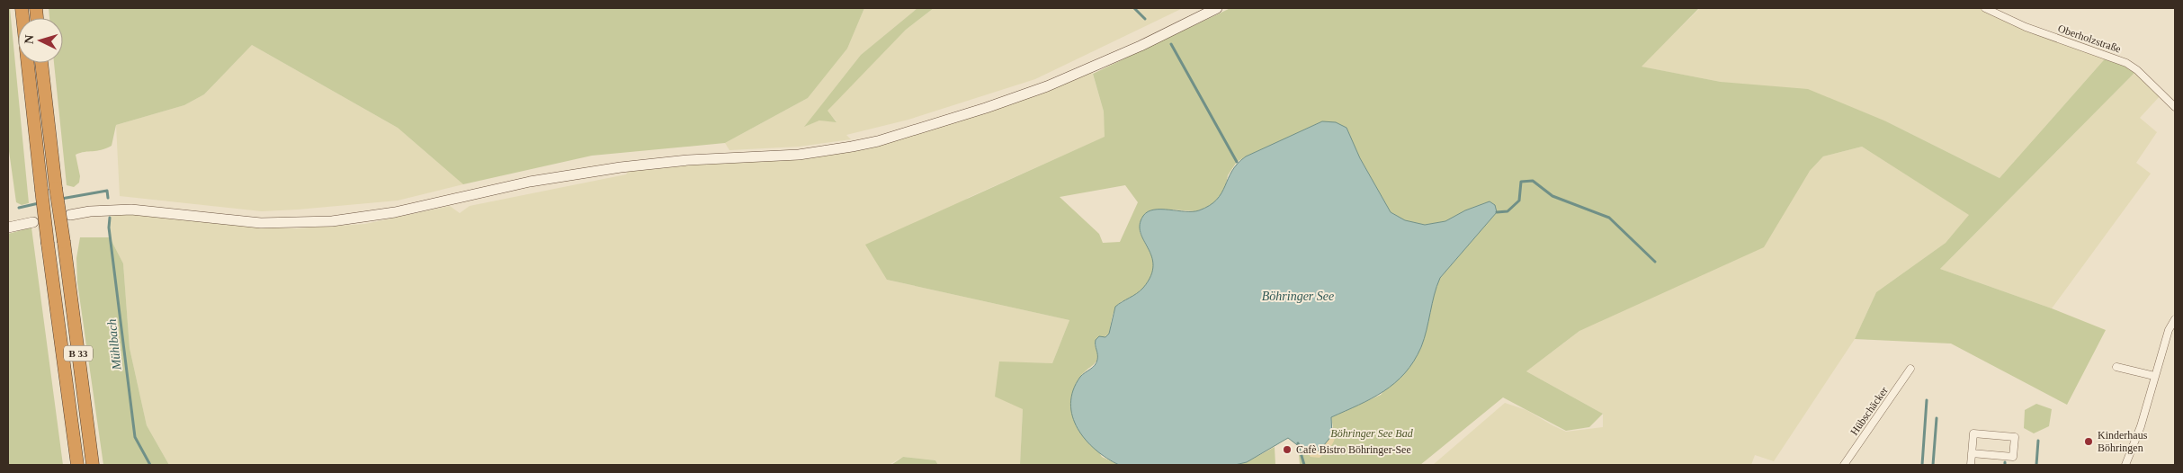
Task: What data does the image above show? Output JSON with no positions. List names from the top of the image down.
{
  "streets": {
    "highway": ["B 33"],
    "street": ["Oberholzstraße", "Hübschäcker"]
  },
  "water": ["Böhringer See", "Mühlbach"],
  "parks": ["Böhringer See Bad"],
  "places": ["Kinderhaus Böhringen", "Cafè Bistro Böhringer-See"],
  "north": "left"
}
